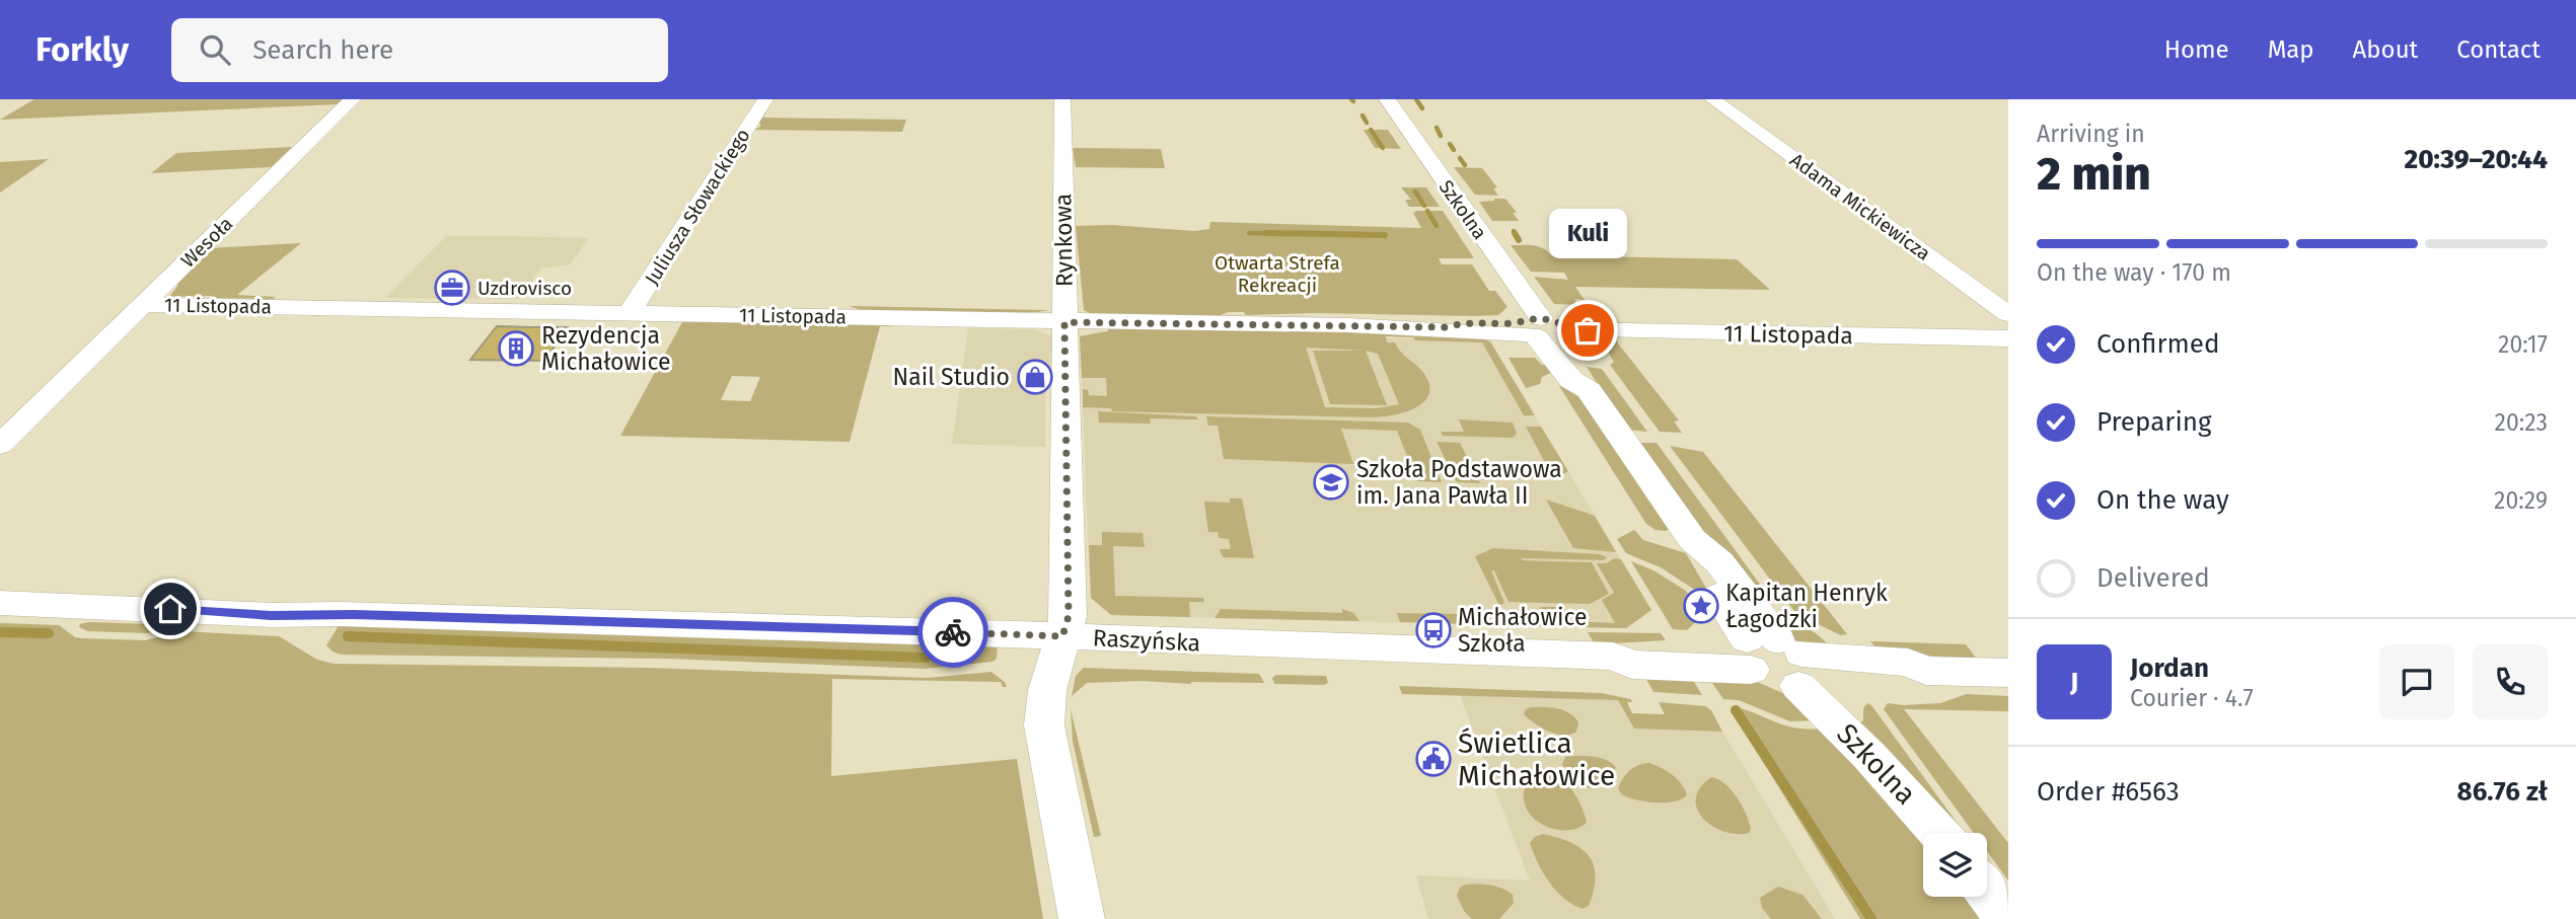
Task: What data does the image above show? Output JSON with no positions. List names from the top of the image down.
{
  "streets": {
    "street": [
      "Juliusza Słowackiego",
      "Adama Mickiewicza",
      "Szkolna",
      "Rynkowa",
      "Wesoła",
      "11 Listopada",
      "Raszyńska"
    ]
  },
  "crossings": [
    ["Juliusza Słowackiego", "11 Listopada"],
    ["Szkolna", "11 Listopada"],
    ["Szkolna", "Raszyńska"],
    ["Rynkowa", "11 Listopada"],
    ["Rynkowa", "Raszyńska"],
    ["Wesoła", "11 Listopada"]
  ],
  "parks": ["Otwarta Strefa Rekreacji"],
  "places": {
    "office": ["Uzdrovisco"],
    "other": ["Kuli"],
    "building": ["Rezydencja Michałowice"],
    "shop": ["Nail Studio"],
    "school or university": ["Szkoła Podstawowa im. Jana Pawła II"],
    "place": ["Kapitan Henryk Łagodzki"],
    "bus stop": ["Michałowice Szkoła"],
    "public building": ["Świetlica Michałowice"]
  },
  "page": {
    "header": "Forkly",
    "search": "Search here",
    "nav": [
      "Home",
      "Map",
      "About",
      "Contact"
    ],
    "heading": ["2 min", "Arriving in", "20:39–20:44"],
    "panel": [
      "Jordan",
      "Courier · 4.7",
      "Order #6563",
      "86.76 zł"
    ],
    "bubble": "Kuli",
    "bar": "On the way · 170 m",
    "list": [
      ["Confirmed", "20:17"],
      ["Preparing", "20:23"],
      ["On the way", "20:29"],
      "Delivered"
    ],
    "round": "J"
  }
}
